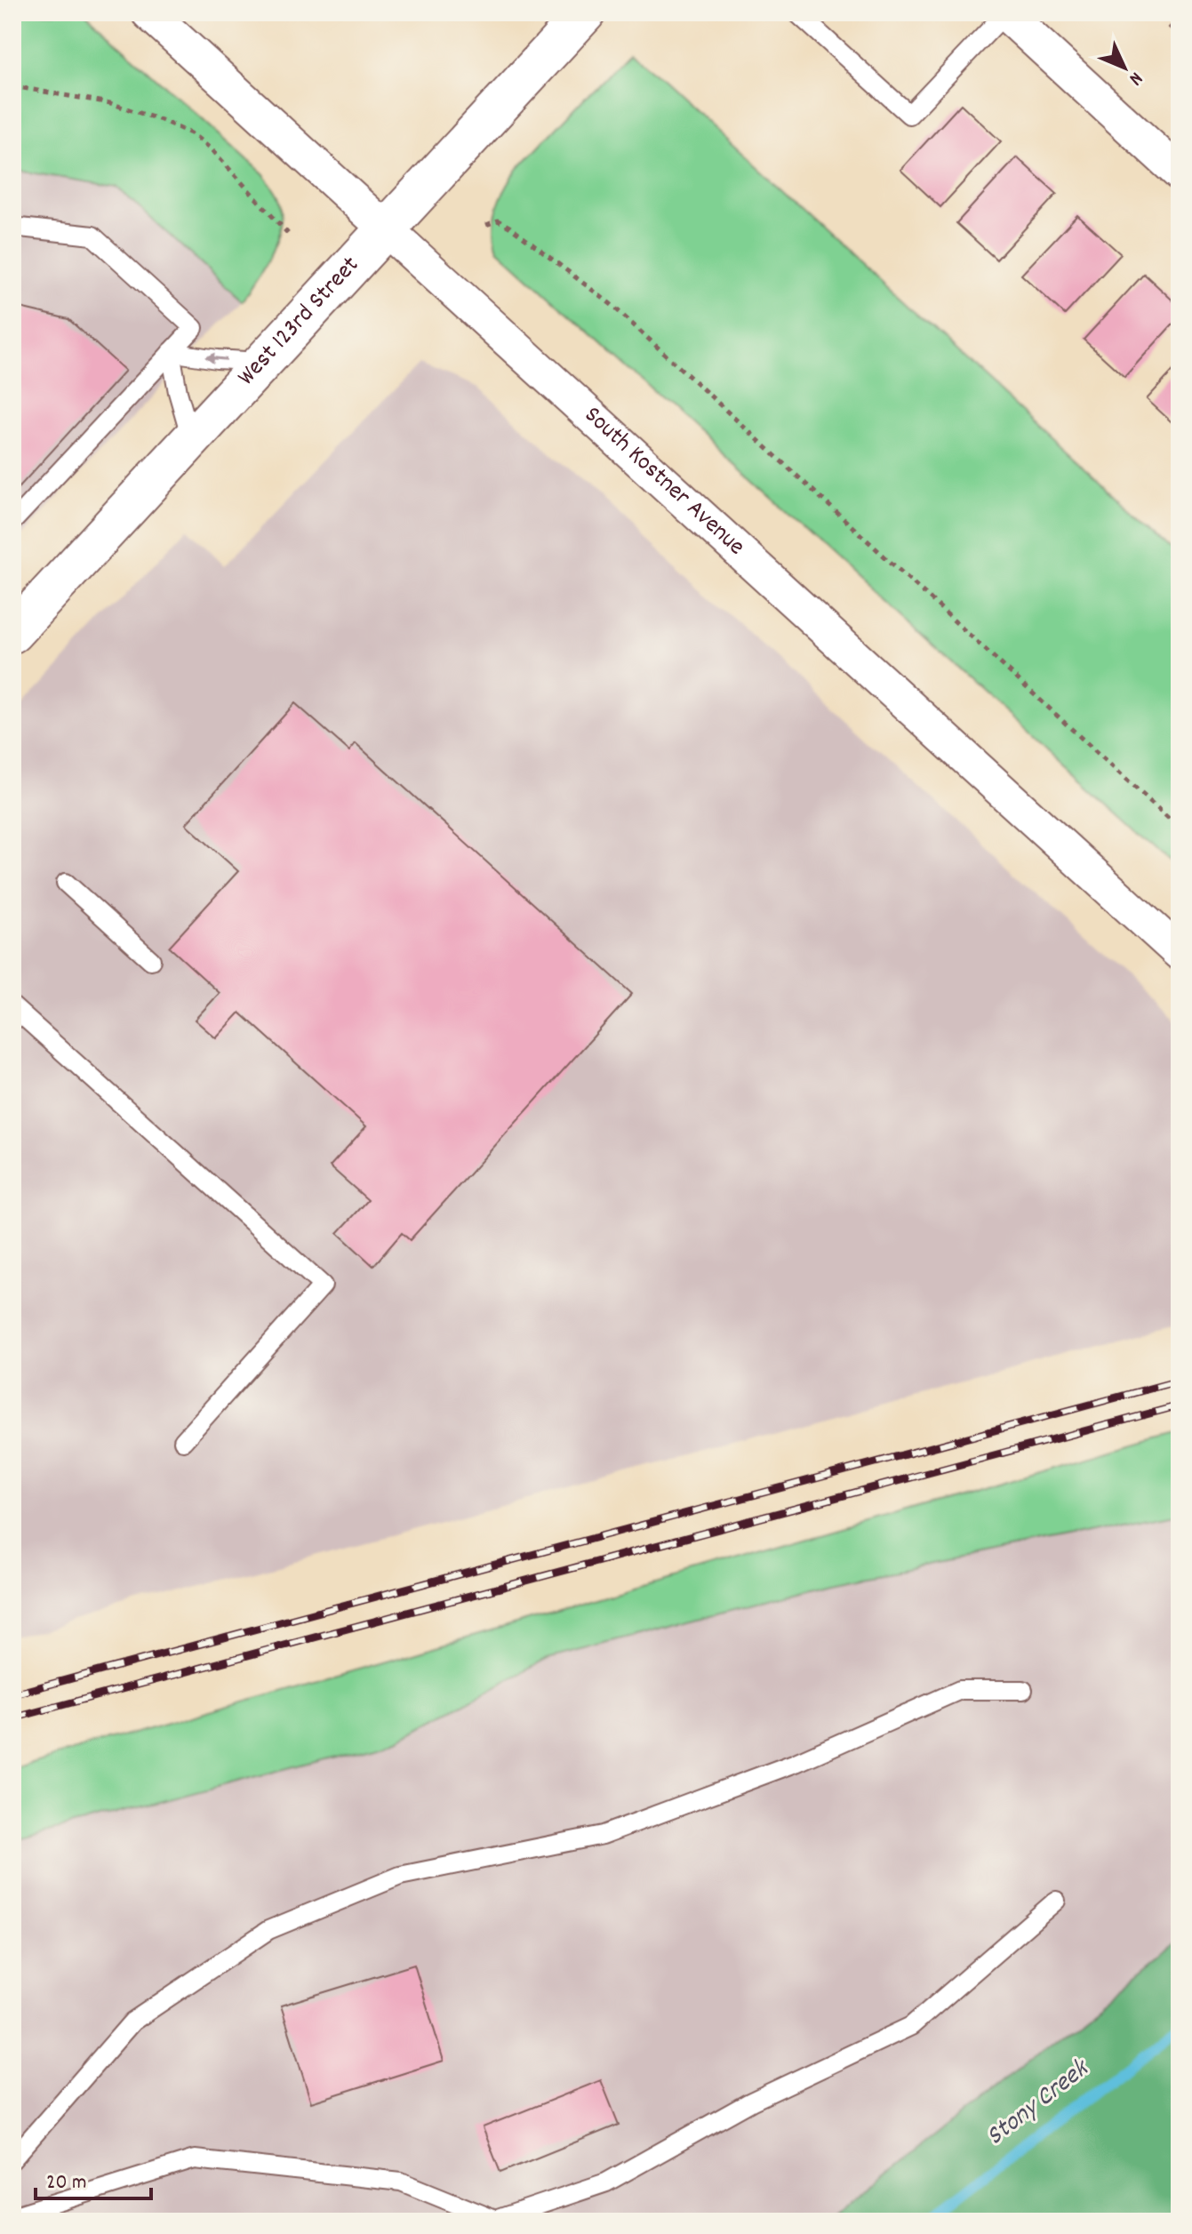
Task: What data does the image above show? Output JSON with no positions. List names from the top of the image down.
{
  "streets": {
    "street": ["West 123rd Street", "South Kostner Avenue"]
  },
  "crossings": [
    ["West 123rd Street", "South Kostner Avenue"]
  ],
  "water": ["Stony Creek"],
  "scale_bar": "20 m",
  "north": "bottom right"
}
